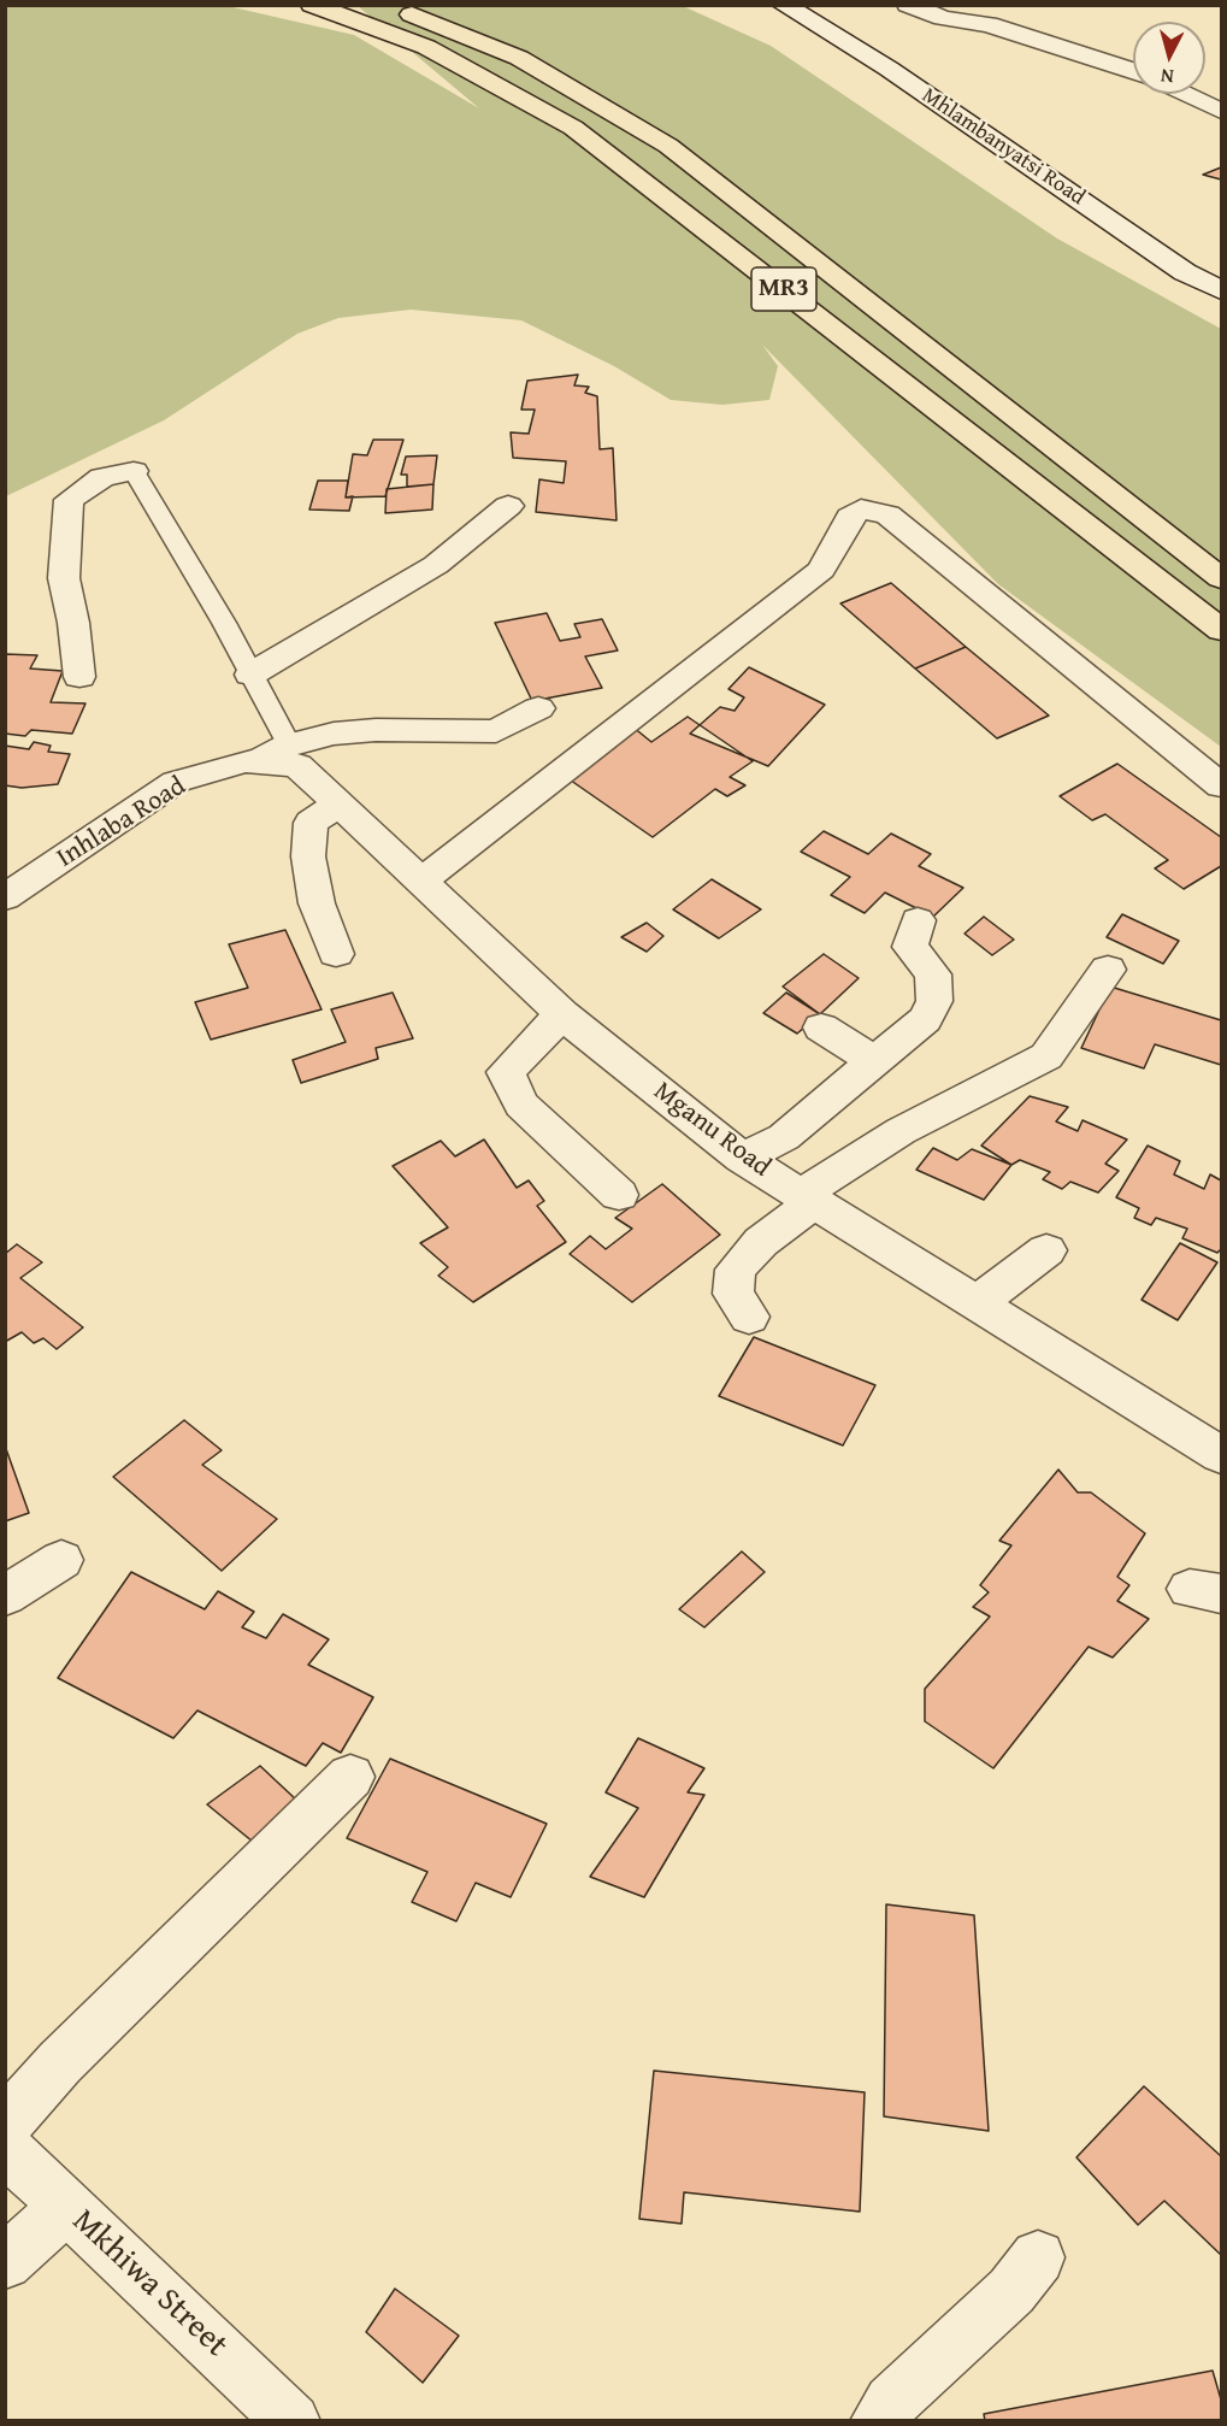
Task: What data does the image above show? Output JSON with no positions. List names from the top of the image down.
{
  "streets": {
    "highway": ["MR3"],
    "street": [
      "Mhlambanyatsi Road",
      "Inhlaba Road",
      "Mganu Road",
      "Mkhiwa Street"
    ]
  },
  "crossings": [
    ["Inhlaba Road", "Mganu Road"]
  ],
  "north": "bottom"
}
